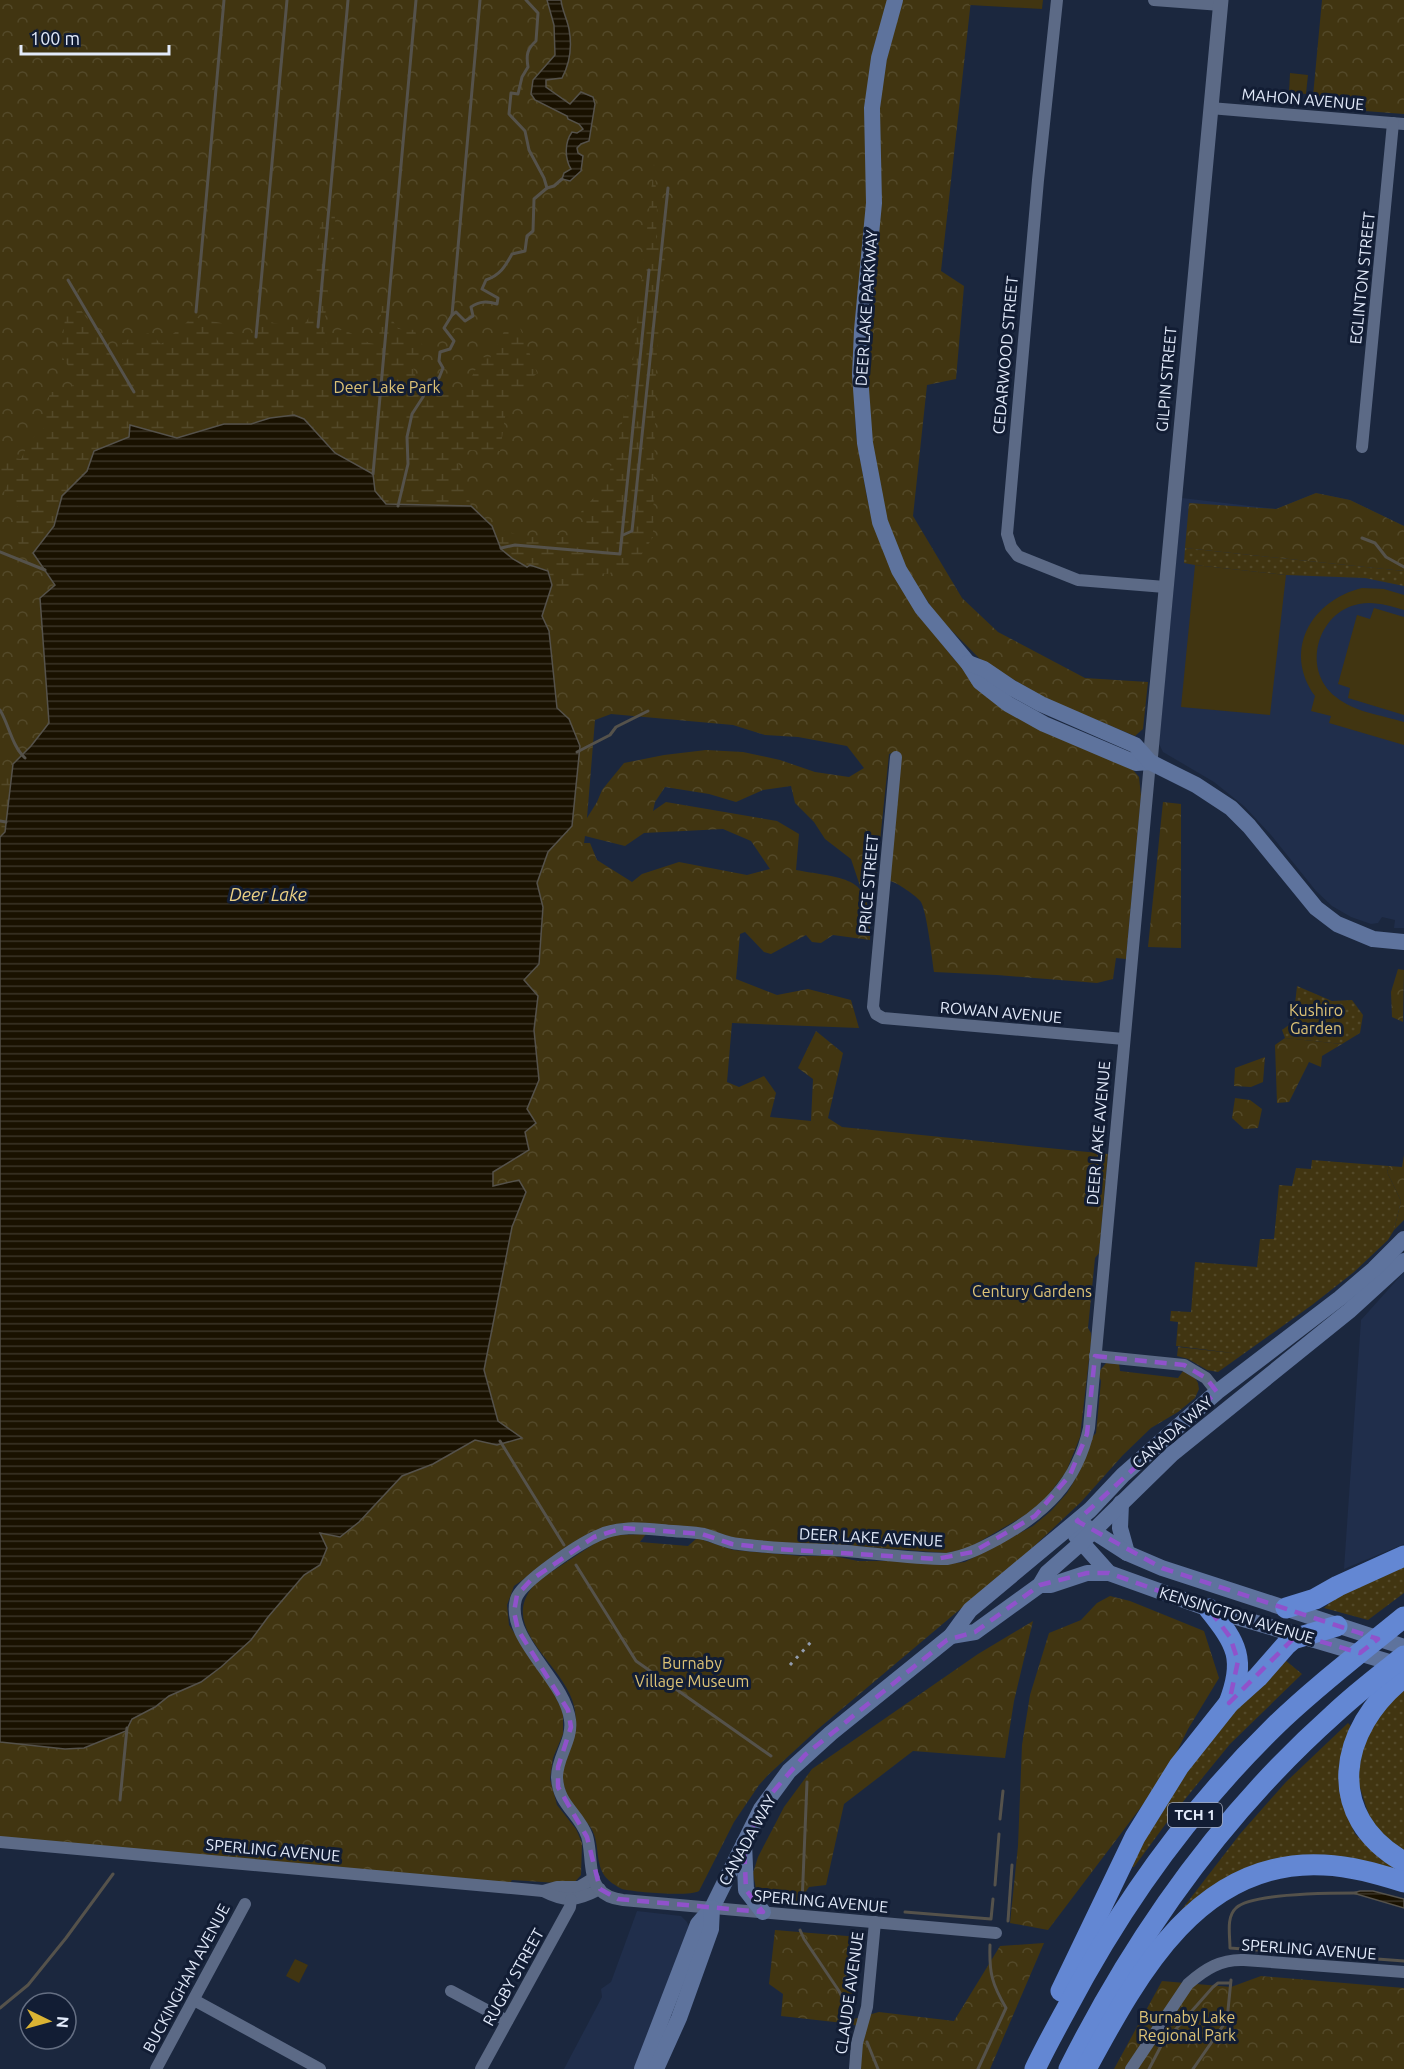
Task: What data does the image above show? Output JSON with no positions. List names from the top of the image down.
{
  "streets": {
    "highway": ["TCH 1"],
    "main road": ["DEER LAKE PARKWAY", "CANADA WAY", "KENSINGTON AVENUE"],
    "street": [
      "MAHON AVENUE",
      "EGLINTON STREET",
      "CEDARWOOD STREET",
      "GILPIN STREET",
      "PRICE STREET",
      "ROWAN AVENUE",
      "DEER LAKE AVENUE",
      "SPERLING AVENUE",
      "RUGBY STREET",
      "BUCKINGHAM AVENUE",
      "CLAUDE AVENUE"
    ]
  },
  "crossings": [
    ["MAHON AVENUE", "EGLINTON STREET"],
    ["MAHON AVENUE", "GILPIN STREET"],
    ["DEER LAKE PARKWAY", "GILPIN STREET"],
    ["DEER LAKE PARKWAY", "DEER LAKE AVENUE"],
    ["CEDARWOOD STREET", "GILPIN STREET"],
    ["GILPIN STREET", "DEER LAKE AVENUE"],
    ["PRICE STREET", "ROWAN AVENUE"],
    ["ROWAN AVENUE", "DEER LAKE AVENUE"],
    ["DEER LAKE AVENUE", "SPERLING AVENUE"],
    ["CANADA WAY", "KENSINGTON AVENUE"],
    ["CANADA WAY", "SPERLING AVENUE"],
    ["SPERLING AVENUE", "RUGBY STREET"],
    ["SPERLING AVENUE", "CLAUDE AVENUE"]
  ],
  "water": ["Deer Lake"],
  "parks": [
    "Deer Lake Park",
    "Kushiro Garden",
    "Century Gardens",
    "Burnaby Village Museum",
    "Burnaby Lake Regional Park"
  ],
  "scale_bar": "100 m",
  "north": "right"
}
